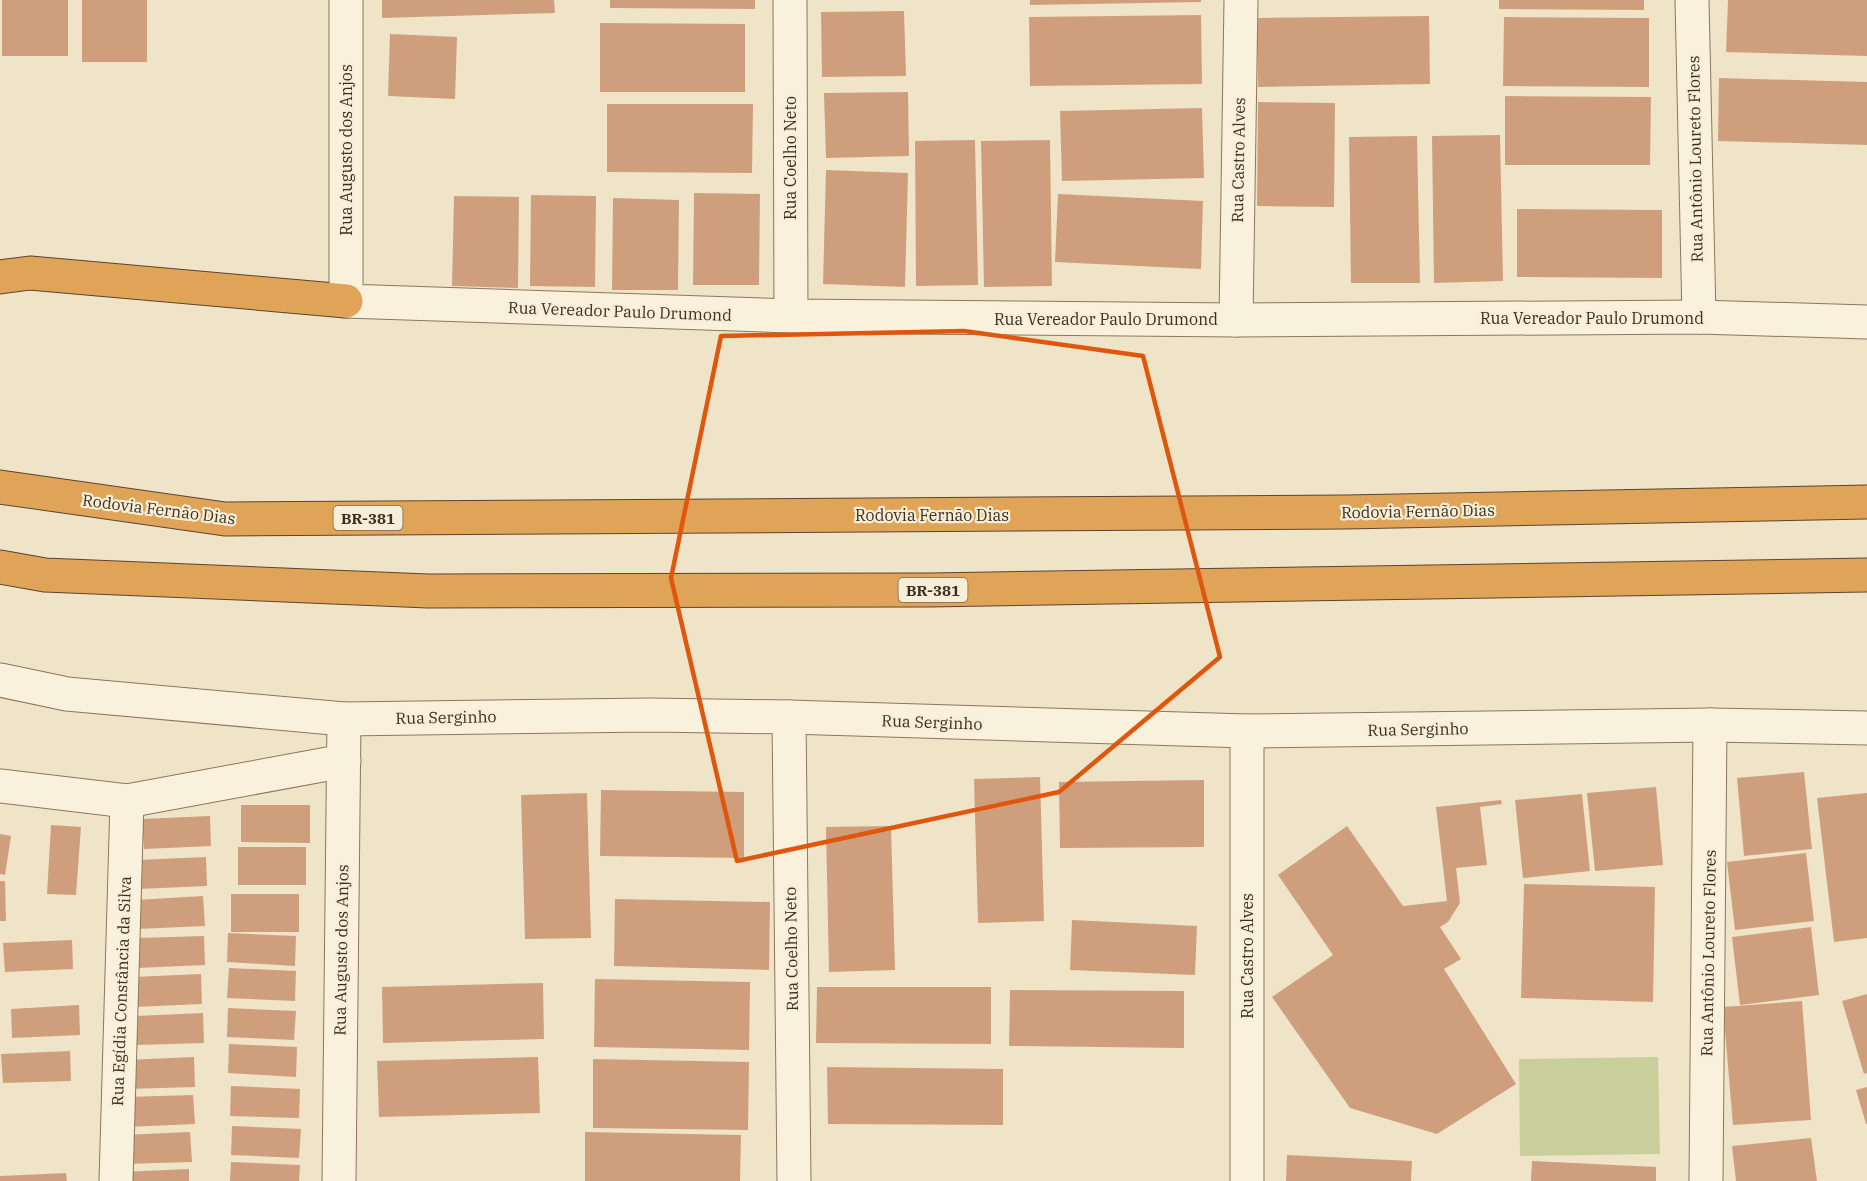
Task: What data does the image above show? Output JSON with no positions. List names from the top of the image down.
{
  "streets": {
    "highway": ["Rodovia Fernão Dias", "BR-381"],
    "street": [
      "Rua Augusto dos Anjos",
      "Rua Coelho Neto",
      "Rua Antônio Loureto Flores",
      "Rua Castro Alves",
      "Rua Vereador Paulo Drumond",
      "Rua Serginho",
      "Rua Egídia Constância da Silva"
    ]
  },
  "crossings": [
    ["Rua Augusto dos Anjos", "Rua Vereador Paulo Drumond"],
    ["Rua Augusto dos Anjos", "Rua Serginho"],
    ["Rua Coelho Neto", "Rua Vereador Paulo Drumond"],
    ["Rua Coelho Neto", "Rua Serginho"],
    ["Rua Antônio Loureto Flores", "Rua Vereador Paulo Drumond"],
    ["Rua Antônio Loureto Flores", "Rua Serginho"],
    ["Rua Castro Alves", "Rua Vereador Paulo Drumond"],
    ["Rua Castro Alves", "Rua Serginho"]
  ]
}
